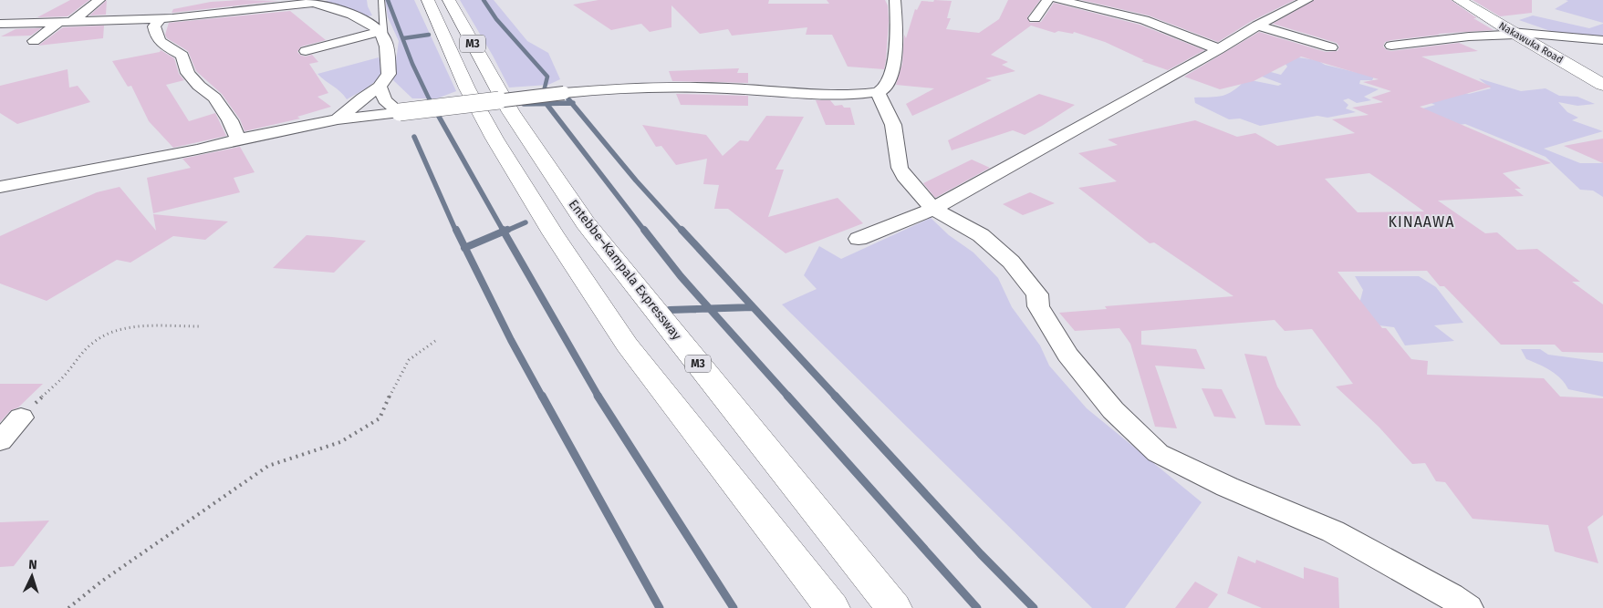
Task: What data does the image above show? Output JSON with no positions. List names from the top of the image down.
{
  "streets": {
    "main road": ["Nakawuka Road", "M3", "Entebbe–Kampala Expressway"]
  },
  "districts": ["KINAAWA"],
  "north": "top"
}
